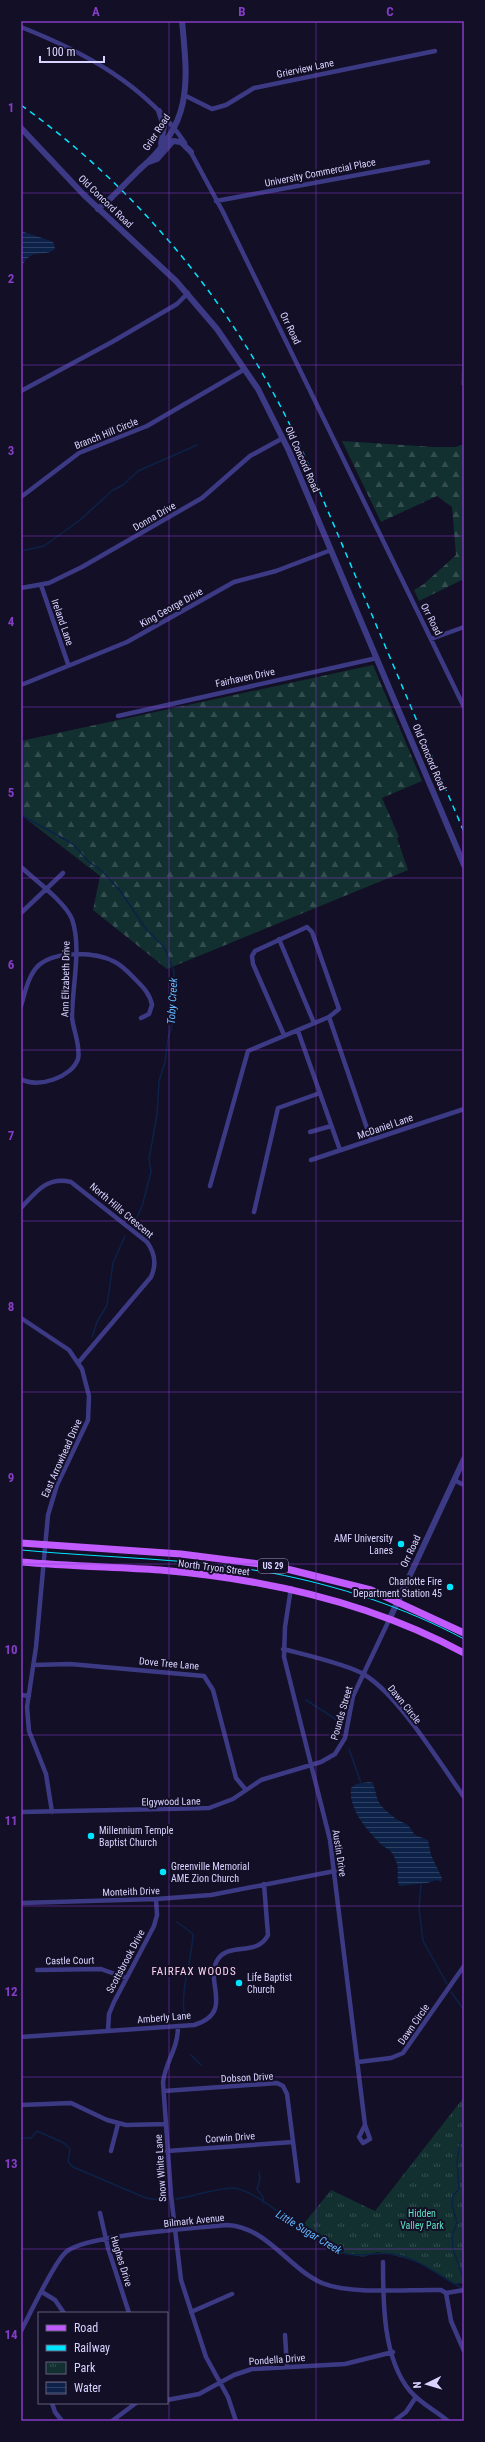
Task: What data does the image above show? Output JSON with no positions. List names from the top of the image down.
{
  "streets": {
    "main road": ["US 29", "North Tryon Street"],
    "street": [
      "Grierview Lane",
      "Grier Road",
      "University Commercial Place",
      "Old Concord Road",
      "Orr Road",
      "Branch Hill Circle",
      "Donna Drive",
      "King George Drive",
      "Ireland Lane",
      "Fairhaven Drive",
      "Ann Elizabeth Drive",
      "McDaniel Lane",
      "North Hills Crescent",
      "East Arrowhead Drive",
      "Dove Tree Lane",
      "Dawn Circle",
      "Pounds Street",
      "Elgywood Lane",
      "Austin Drive",
      "Monteith Drive",
      "Castle Court",
      "Scottsbrook Drive",
      "Amberly Lane",
      "Dobson Drive",
      "Corwin Drive",
      "Snow White Lane",
      "Bilmark Avenue",
      "Hughes Drive",
      "Pondella Drive"
    ]
  },
  "crossings": [
    ["Grierview Lane", "Grier Road"],
    ["Grier Road", "Old Concord Road"],
    ["Grier Road", "Orr Road"],
    ["University Commercial Place", "Orr Road"],
    ["Old Concord Road", "Branch Hill Circle"],
    ["Old Concord Road", "Donna Drive"],
    ["Old Concord Road", "King George Drive"],
    ["Old Concord Road", "Fairhaven Drive"],
    ["Orr Road", "North Tryon Street"],
    ["Orr Road", "Dawn Circle"],
    ["Orr Road", "Pounds Street"],
    ["Donna Drive", "Ireland Lane"],
    ["King George Drive", "Ireland Lane"],
    ["North Hills Crescent", "East Arrowhead Drive"],
    ["East Arrowhead Drive", "North Tryon Street"],
    ["East Arrowhead Drive", "Dove Tree Lane"],
    ["East Arrowhead Drive", "Elgywood Lane"],
    ["North Tryon Street", "Austin Drive"],
    ["Dove Tree Lane", "Elgywood Lane"],
    ["Dawn Circle", "Pounds Street"],
    ["Dawn Circle", "Austin Drive"],
    ["Pounds Street", "Elgywood Lane"],
    ["Pounds Street", "Austin Drive"],
    ["Elgywood Lane", "Austin Drive"],
    ["Austin Drive", "Monteith Drive"],
    ["Monteith Drive", "Scottsbrook Drive"],
    ["Monteith Drive", "Amberly Lane"],
    ["Castle Court", "Scottsbrook Drive"],
    ["Scottsbrook Drive", "Amberly Lane"],
    ["Amberly Lane", "Snow White Lane"],
    ["Dobson Drive", "Corwin Drive"],
    ["Dobson Drive", "Snow White Lane"],
    ["Corwin Drive", "Snow White Lane"],
    ["Snow White Lane", "Bilmark Avenue"],
    ["Snow White Lane", "Pondella Drive"],
    ["Bilmark Avenue", "Hughes Drive"]
  ],
  "districts": ["FAIRFAX WOODS"],
  "water": ["Toby Creek", "Little Sugar Creek"],
  "parks": ["Hidden Valley Park"],
  "places": [
    "AMF University Lanes",
    "Charlotte Fire Department Station 45",
    "Millennium Temple Baptist Church",
    "Greenville Memorial AME Zion Church",
    "Life Baptist Church"
  ],
  "legend": [
    "Road",
    "Railway",
    "Park",
    "Water"
  ],
  "scale_bar": "100 m",
  "north": "left",
  "grid": {
    "columns": ["A", "B", "C"],
    "rows": [
      "1",
      "2",
      "3",
      "4",
      "5",
      "6",
      "7",
      "8",
      "9",
      "10",
      "11",
      "12",
      "13",
      "14"
    ]
  }
}
